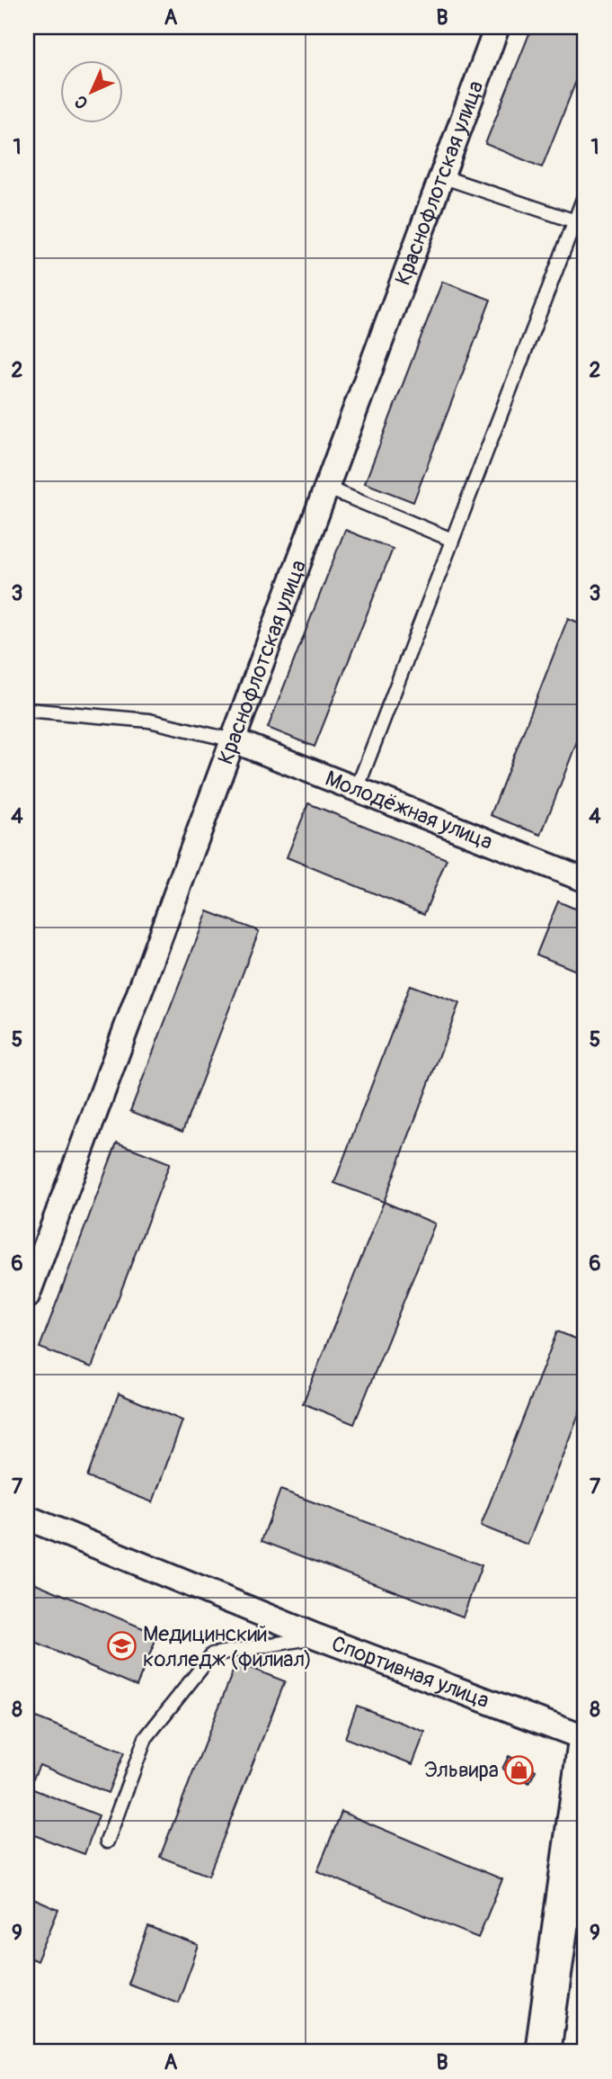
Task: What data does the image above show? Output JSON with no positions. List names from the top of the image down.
{
  "streets": {
    "street": ["Краснофлотская улица", "Молодёжная улица", "Спортивная улица"]
  },
  "crossings": [
    ["Краснофлотская улица", "Молодёжная улица"]
  ],
  "places": {
    "school or university": ["Медицинский колледж (филиал)"],
    "shop": ["Эльвира"]
  },
  "north": "bottom left",
  "grid": {
    "columns": ["A", "B"],
    "rows": [
      "1",
      "2",
      "3",
      "4",
      "5",
      "6",
      "7",
      "8",
      "9"
    ]
  }
}
